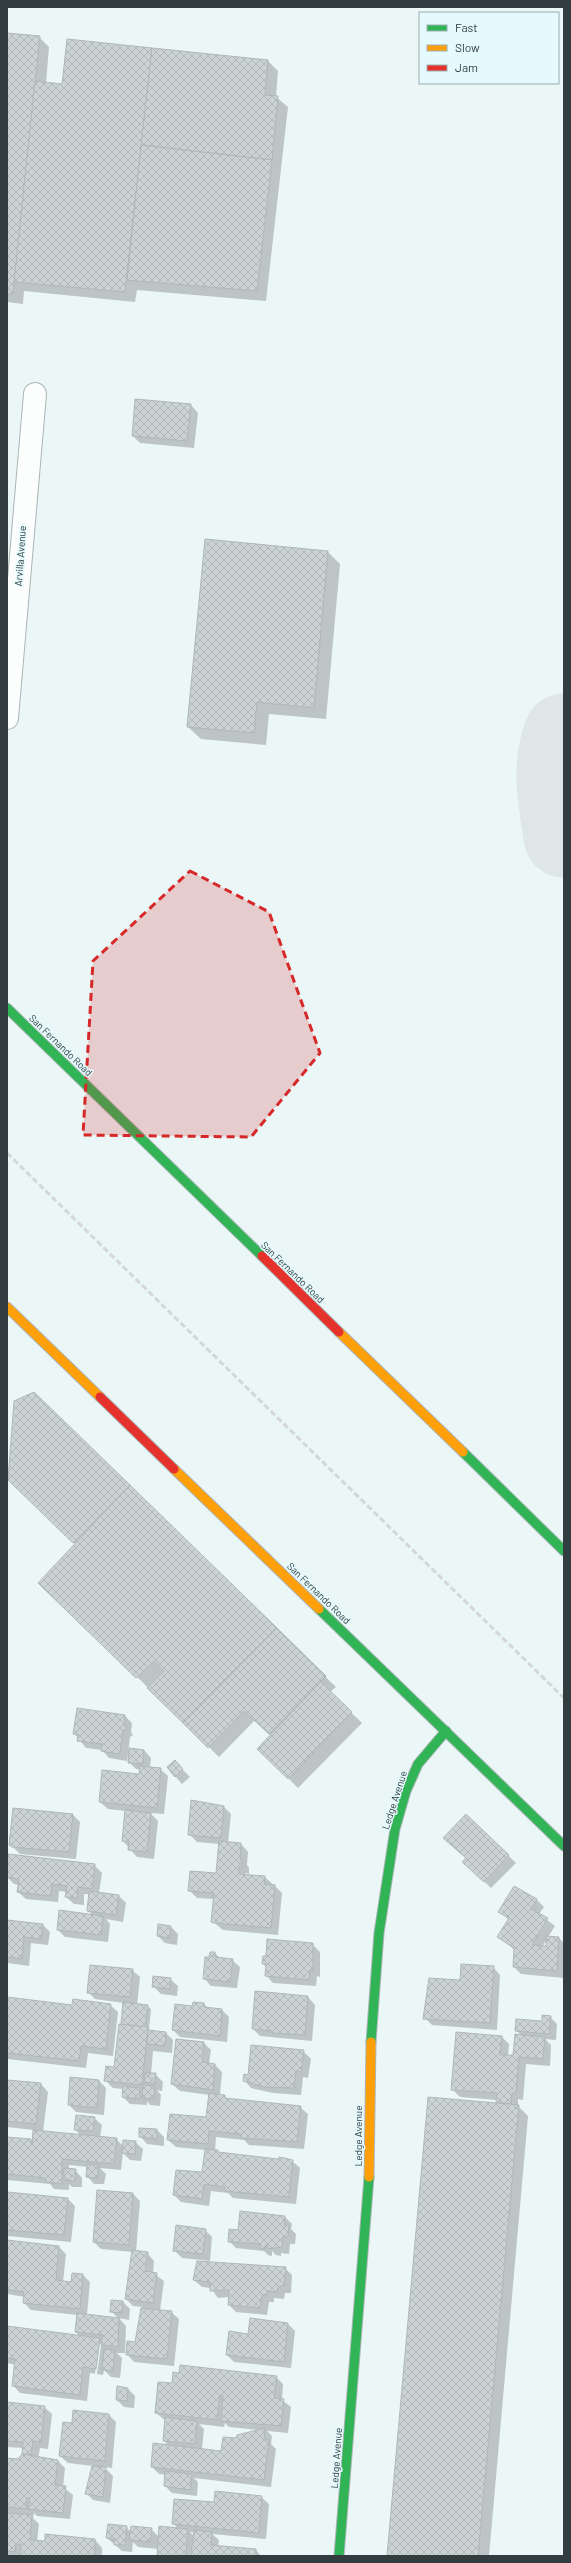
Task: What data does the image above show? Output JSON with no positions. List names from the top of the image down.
{
  "streets": {
    "street": ["Arvilla Avenue", "San Fernando Road", "Ledge Avenue"]
  },
  "crossings": [
    ["San Fernando Road", "Ledge Avenue"]
  ],
  "legend": ["Fast", "Slow", "Jam"]
}
